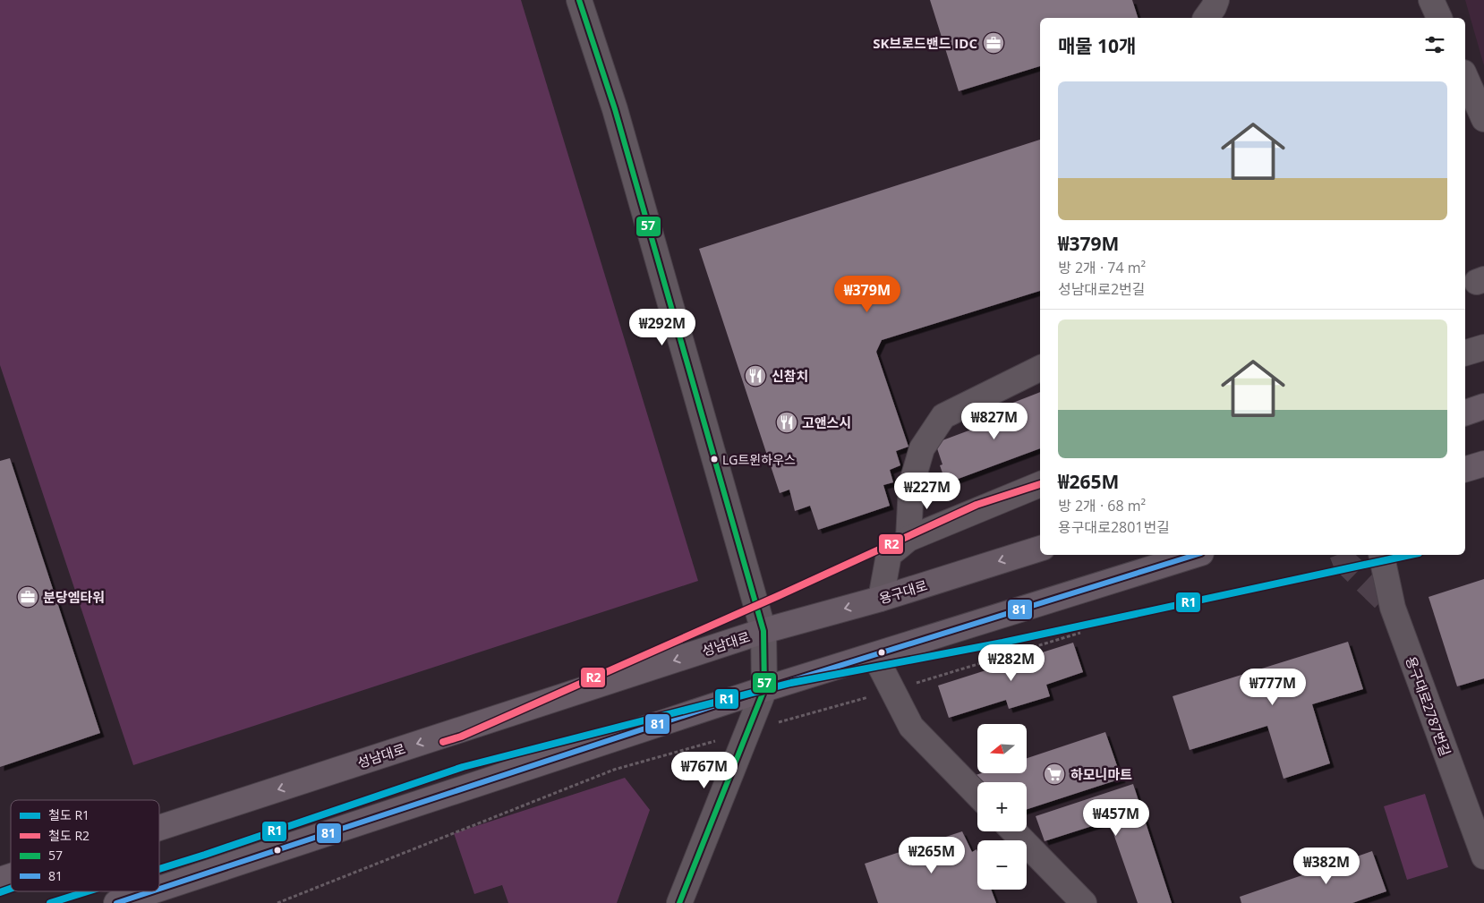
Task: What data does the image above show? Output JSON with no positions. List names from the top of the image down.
{
  "streets": {
    "main road": ["용구대로", "성남대로"],
    "street": ["용구대로2787번길"]
  },
  "crossings": [
    ["용구대로", "성남대로"]
  ],
  "places": {
    "office": ["SK브로드밴드 IDC", "분당엠타워"],
    "restaurant": ["신참치", "고앤스시"],
    "other": ["LG트윈하우스"],
    "supermarket": ["하모니마트"]
  },
  "lines": [
    "transit line 57",
    "rail line R2",
    "rail line R1",
    "transit line 81"
  ],
  "legend": [
    "철도 R1",
    "철도 R2",
    "57",
    "81"
  ],
  "north": "left",
  "page": {
    "heading": "매물 10개",
    "list": [
      {
        "name": "₩379M",
        "note": "방 2개 · 74 m² · 성남대로2번길"
      },
      {
        "name": "₩265M",
        "note": "방 2개 · 68 m² · 용구대로2801번길"
      }
    ],
    "price": [
      "₩379M",
      "₩292M",
      "₩827M",
      "₩227M",
      "₩282M",
      "₩777M",
      "₩767M",
      "₩457M",
      "₩265M",
      "₩382M"
    ],
    "map_buttons": ["+", "−"]
  }
}
